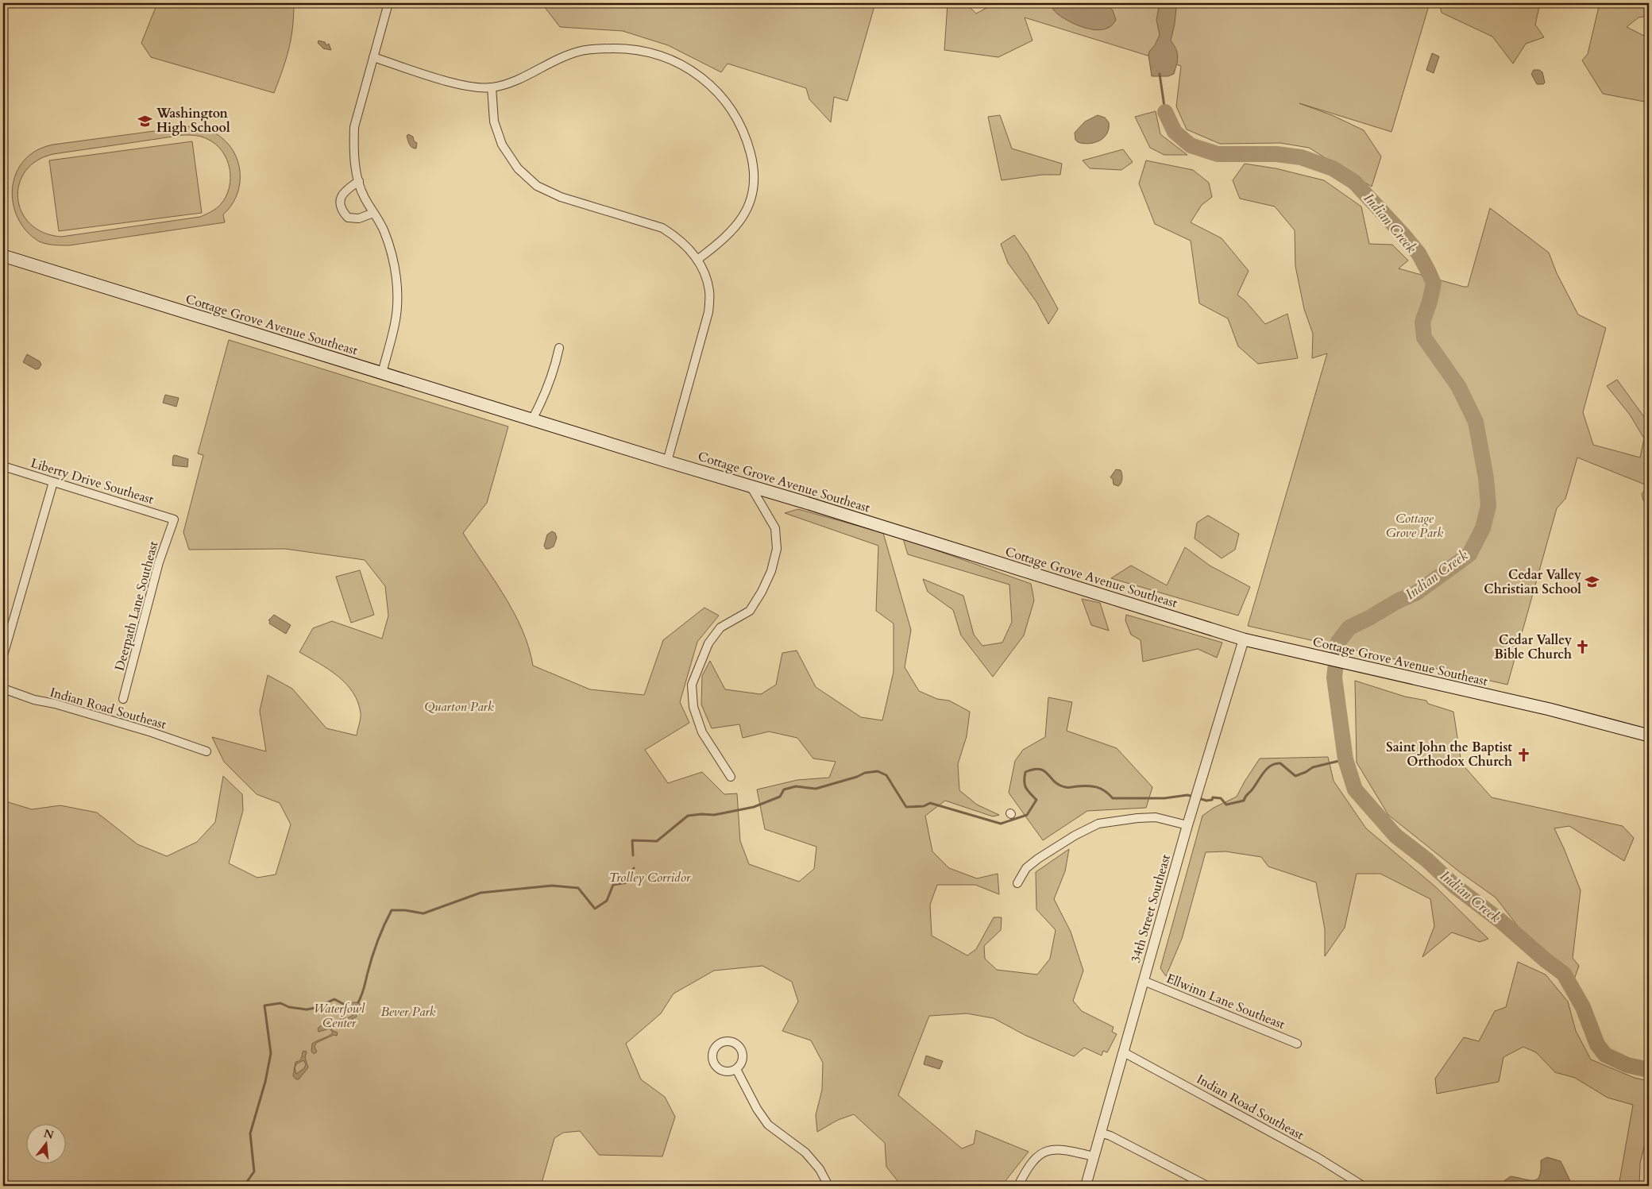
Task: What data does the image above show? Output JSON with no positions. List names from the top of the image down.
{
  "streets": {
    "main road": ["Cottage Grove Avenue Southeast"],
    "street": [
      "Liberty Drive Southeast",
      "Deerpath Lane Southeast",
      "Indian Road Southeast",
      "34th Street Southeast",
      "Ellwinn Lane Southeast"
    ]
  },
  "crossings": [
    ["Cottage Grove Avenue Southeast", "34th Street Southeast"],
    ["Liberty Drive Southeast", "Deerpath Lane Southeast"],
    ["Indian Road Southeast", "34th Street Southeast"],
    ["34th Street Southeast", "Ellwinn Lane Southeast"]
  ],
  "water": ["Indian Creek"],
  "parks": [
    "Cottage Grove Park",
    "Quarton Park",
    "Trolley Corridor",
    "Waterfowl Center",
    "Bever Park"
  ],
  "places": {
    "school or university": ["Washington High School", "Cedar Valley Christian School"],
    "church": ["Cedar Valley Bible Church", "Saint John the Baptist Orthodox Church"]
  },
  "north": "top"
}
